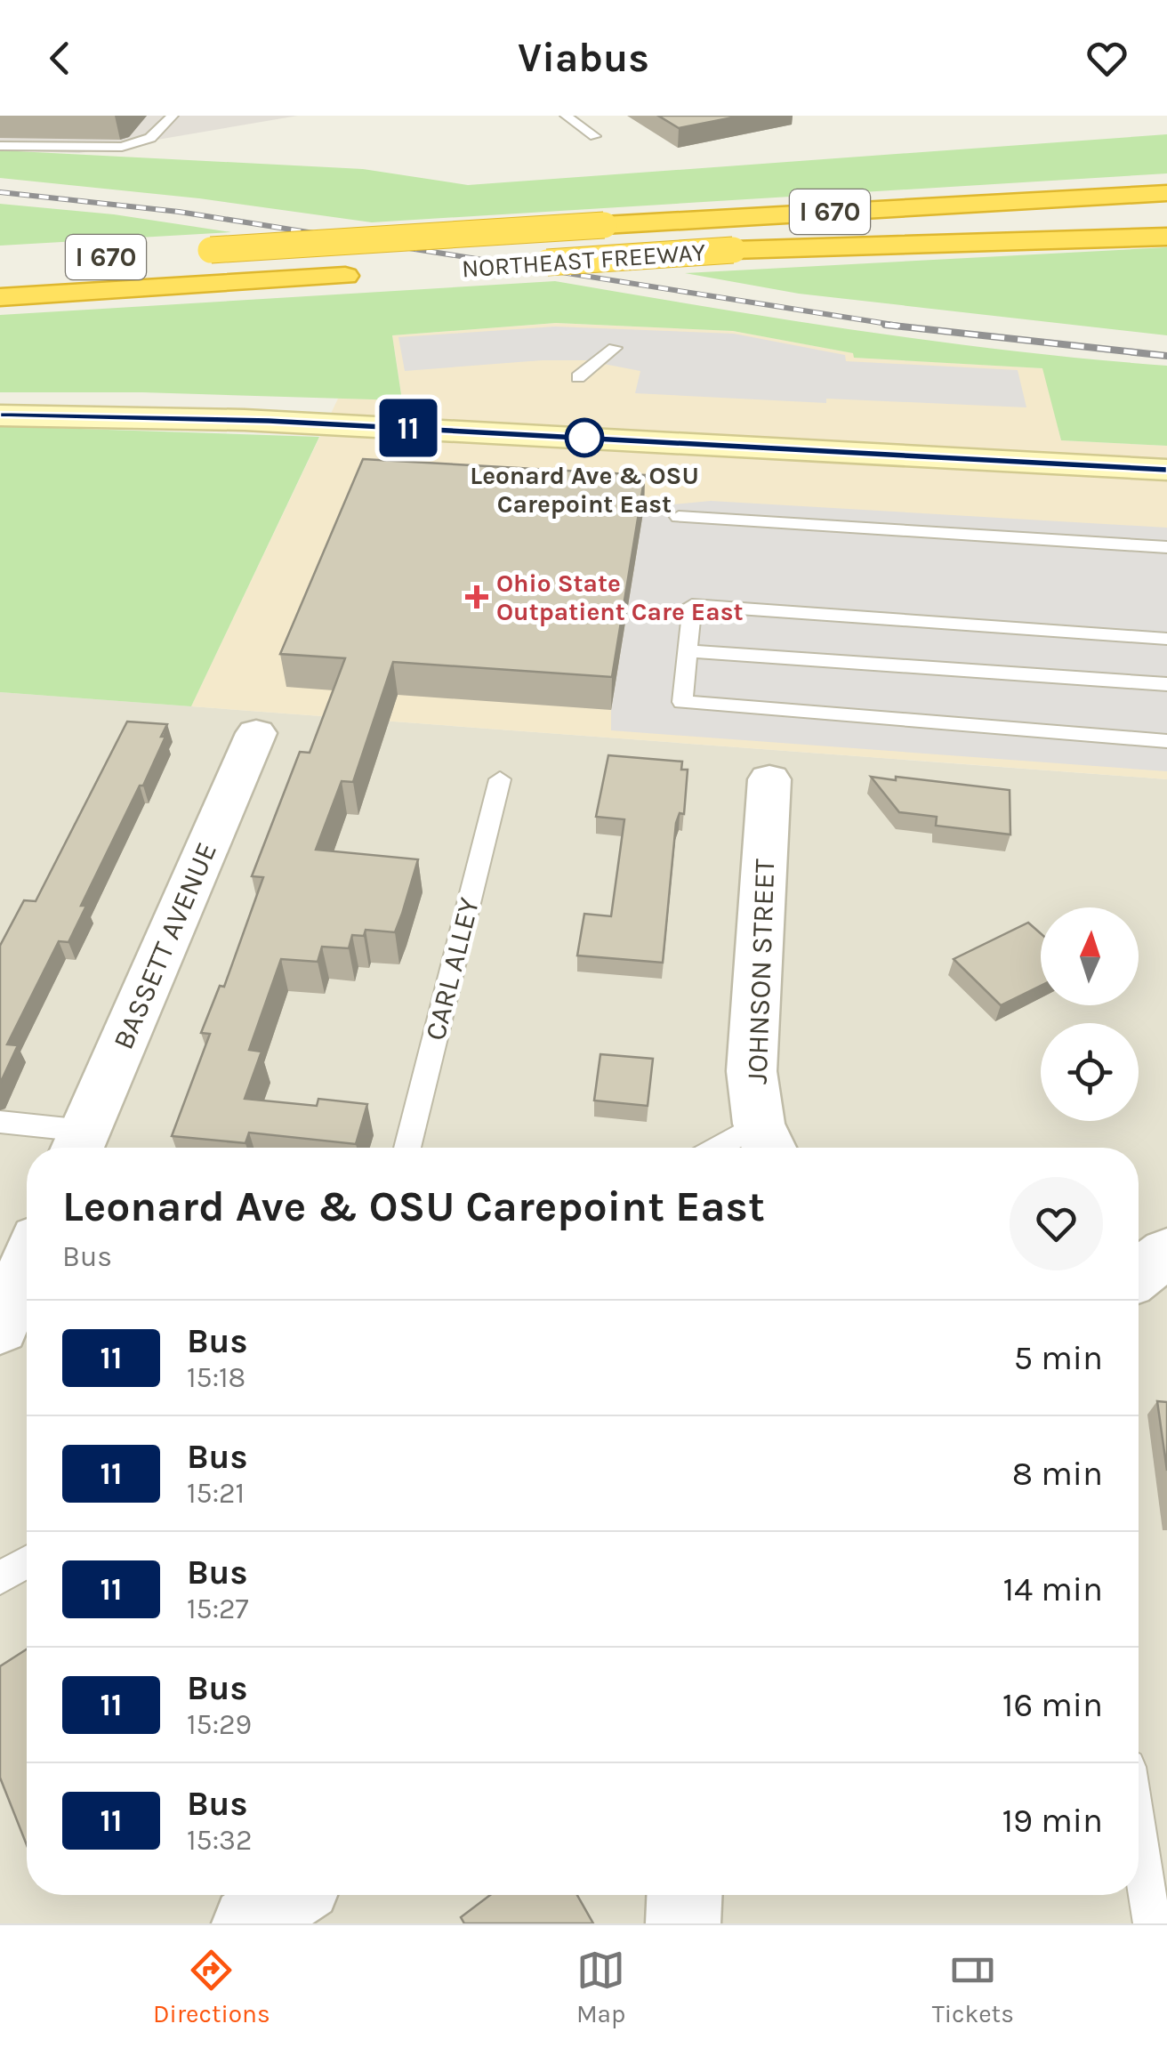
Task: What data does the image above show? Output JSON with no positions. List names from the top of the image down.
{
  "streets": {
    "highway": ["I 670", "NORTHEAST FREEWAY"],
    "street": ["BASSETT AVENUE", "JOHNSON STREET"],
    "lane": ["CARL ALLEY"]
  },
  "places": {
    "other": ["Leonard Ave & OSU Carepoint East"],
    "health": ["Ohio State Outpatient Care East"]
  },
  "lines": ["bus line 11"],
  "north": "top",
  "page": {
    "header": "Viabus",
    "on_map": "11",
    "heading": ["Leonard Ave & OSU Carepoint East", "Bus"],
    "list": [
      {
        "mark": "11",
        "name": "Bus",
        "note": "15:18",
        "value": "5 min"
      },
      {
        "mark": "11",
        "name": "Bus",
        "note": "15:21",
        "value": "8 min"
      },
      {
        "mark": "11",
        "name": "Bus",
        "note": "15:27",
        "value": "14 min"
      },
      {
        "mark": "11",
        "name": "Bus",
        "note": "15:29",
        "value": "16 min"
      },
      {
        "mark": "11",
        "name": "Bus",
        "note": "15:32",
        "value": "19 min"
      }
    ],
    "tabs": ["Directions", "Map", "Tickets"]
  }
}
